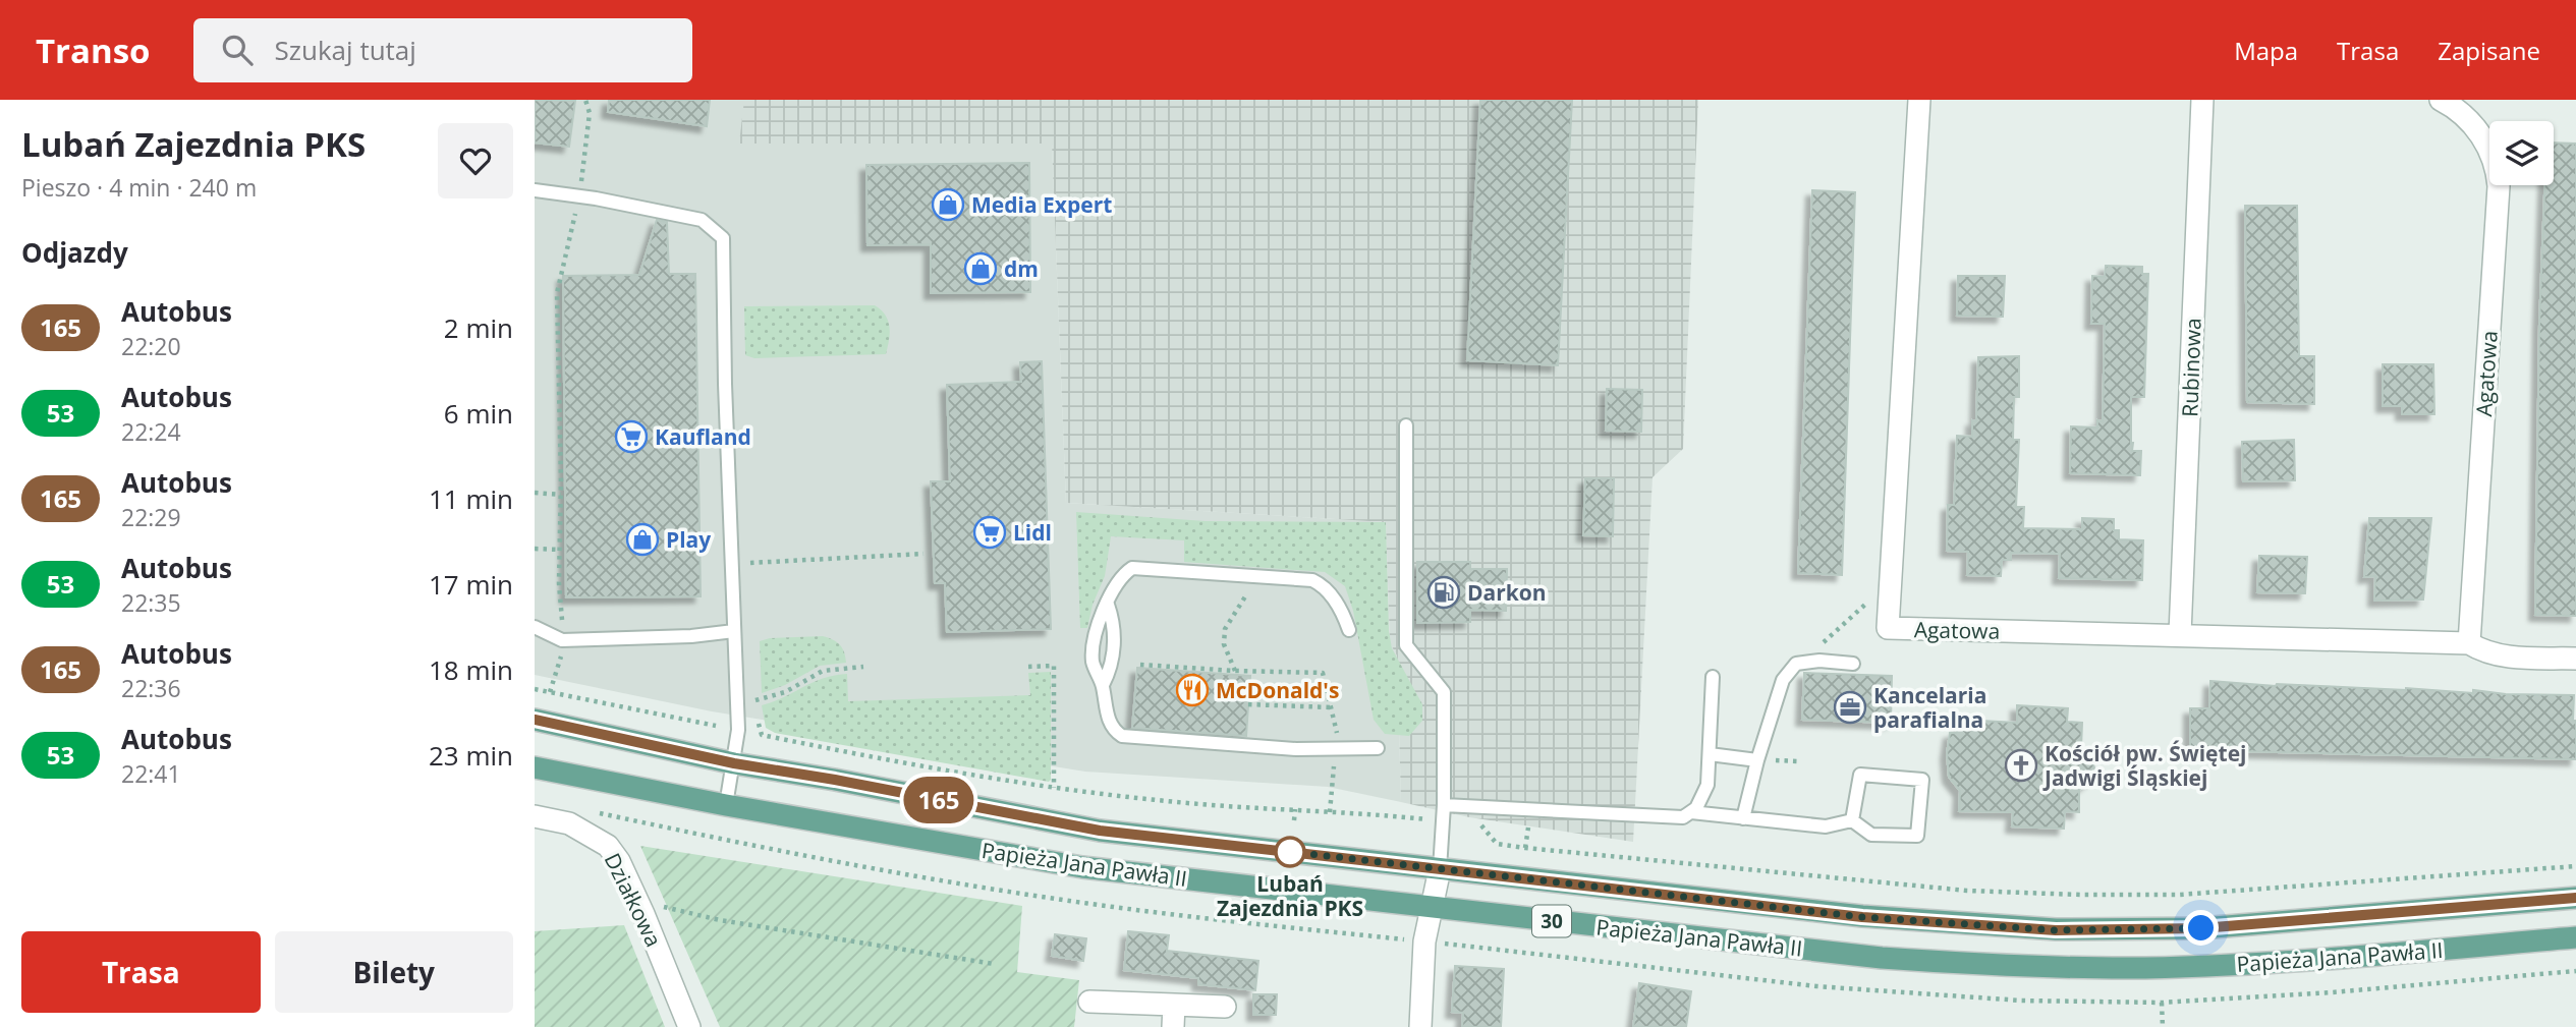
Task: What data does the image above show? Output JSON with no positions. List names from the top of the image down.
{
  "streets": {
    "main road": ["Papieża Jana Pawła II", "30"],
    "street": ["Rubinowa", "Agatowa", "Działkowa"]
  },
  "crossings": [
    ["Rubinowa", "Agatowa"]
  ],
  "places": {
    "shop": ["Media Expert", "dm", "Play"],
    "supermarket": ["Kaufland", "Lidl"],
    "fuel station": ["Darkon"],
    "restaurant": ["McDonald's"],
    "office": ["Kancelaria parafialna"],
    "church": ["Kościół pw. Świętej Jadwigi Śląskiej"],
    "other": ["Lubań Zajezdnia PKS"]
  },
  "lines": ["bus line 165"],
  "page": {
    "header": "Transo",
    "search": "Szukaj tutaj",
    "nav": ["Mapa", "Trasa", "Zapisane"],
    "heading": [
      ["Lubań Zajezdnia PKS", "Pieszo · 4 min · 240 m"],
      "Odjazdy"
    ],
    "on_map": "165",
    "list": [
      {
        "mark": "165",
        "name": "Autobus",
        "note": "22:20",
        "value": "2 min"
      },
      {
        "mark": "53",
        "name": "Autobus",
        "note": "22:24",
        "value": "6 min"
      },
      {
        "mark": "165",
        "name": "Autobus",
        "note": "22:29",
        "value": "11 min"
      },
      {
        "mark": "53",
        "name": "Autobus",
        "note": "22:35",
        "value": "17 min"
      },
      {
        "mark": "165",
        "name": "Autobus",
        "note": "22:36",
        "value": "18 min"
      },
      {
        "mark": "53",
        "name": "Autobus",
        "note": "22:41",
        "value": "23 min"
      }
    ],
    "buttons": ["Trasa", "Bilety"]
  }
}
